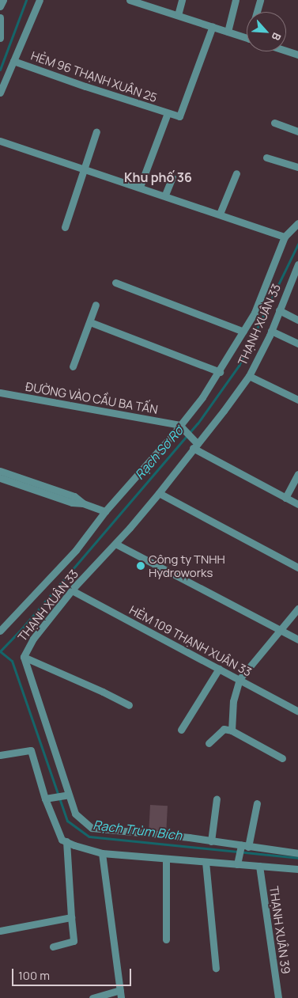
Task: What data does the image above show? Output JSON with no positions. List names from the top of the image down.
{
  "streets": {
    "street": [
      "HẺM 96 THẠNH XUÂN 25",
      "THẠNH XUÂN 33",
      "ĐƯỜNG VÀO CẦU BA TẤN",
      "HẺM 109 THẠNH XUÂN 33",
      "THẠNH XUÂN 39"
    ]
  },
  "crossings": [
    ["THẠNH XUÂN 33", "HẺM 109 THẠNH XUÂN 33"]
  ],
  "districts": ["Khu phố 36"],
  "water": ["Rạch Sơ Rơ", "Rạch Trùm Bích"],
  "places": ["Công ty TNHH Hydroworks"],
  "scale_bar": "100 m",
  "north": "bottom right"
}
